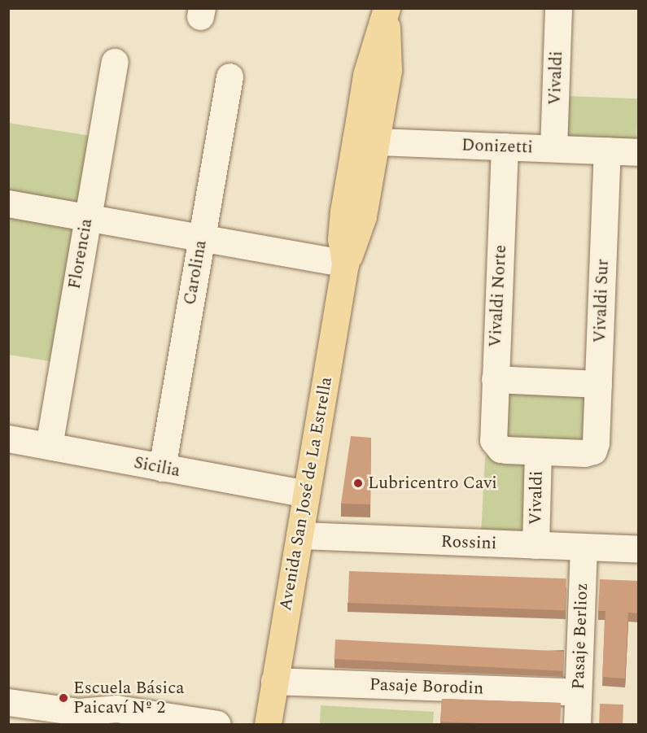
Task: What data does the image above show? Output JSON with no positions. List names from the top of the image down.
{
  "streets": {
    "main road": ["Avenida San José de La Estrella"],
    "street": [
      "Vivaldi",
      "Donizetti",
      "Florencia",
      "Carolina",
      "Vivaldi Norte",
      "Vivaldi Sur",
      "Sicilia",
      "Rossini",
      "Pasaje Berlioz",
      "Pasaje Borodin"
    ]
  },
  "crossings": [
    ["Vivaldi", "Donizetti"],
    ["Vivaldi", "Vivaldi Norte"],
    ["Vivaldi", "Vivaldi Sur"],
    ["Vivaldi", "Rossini"],
    ["Donizetti", "Vivaldi Norte"],
    ["Donizetti", "Vivaldi Sur"],
    ["Donizetti", "Avenida San José de La Estrella"],
    ["Florencia", "Sicilia"],
    ["Carolina", "Sicilia"],
    ["Sicilia", "Avenida San José de La Estrella"],
    ["Avenida San José de La Estrella", "Rossini"],
    ["Avenida San José de La Estrella", "Pasaje Borodin"],
    ["Rossini", "Pasaje Berlioz"],
    ["Pasaje Berlioz", "Pasaje Borodin"]
  ],
  "places": ["Lubricentro Cavi", "Escuela Básica Paicaví Nº 2"]
}
